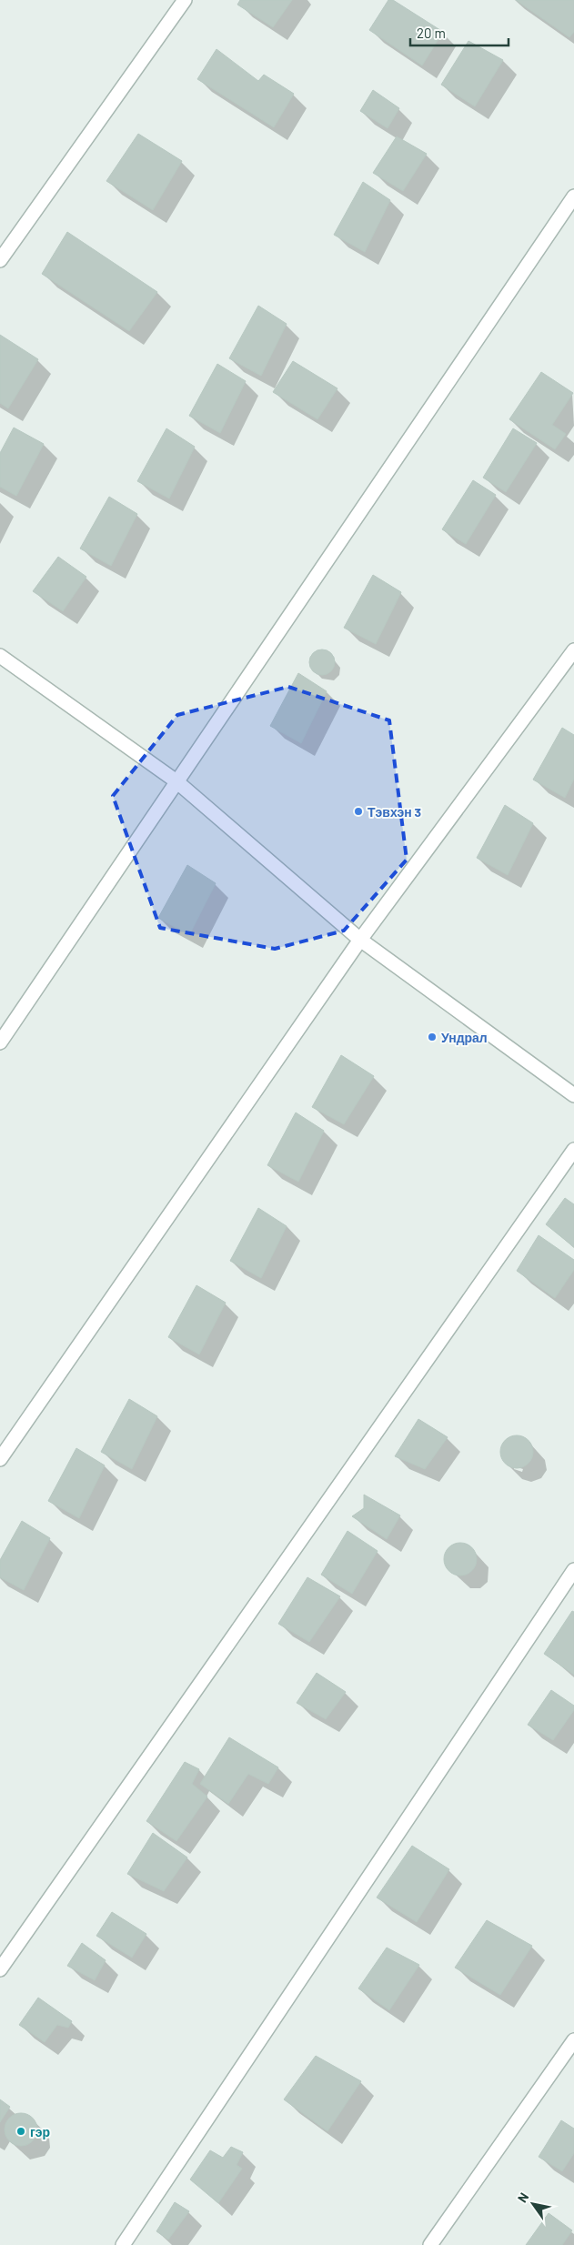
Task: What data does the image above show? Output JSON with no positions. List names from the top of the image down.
{
  "places": ["Тэвхэн 3", "Ундрал", "гэр"],
  "scale_bar": "20 m",
  "north": "top left"
}
